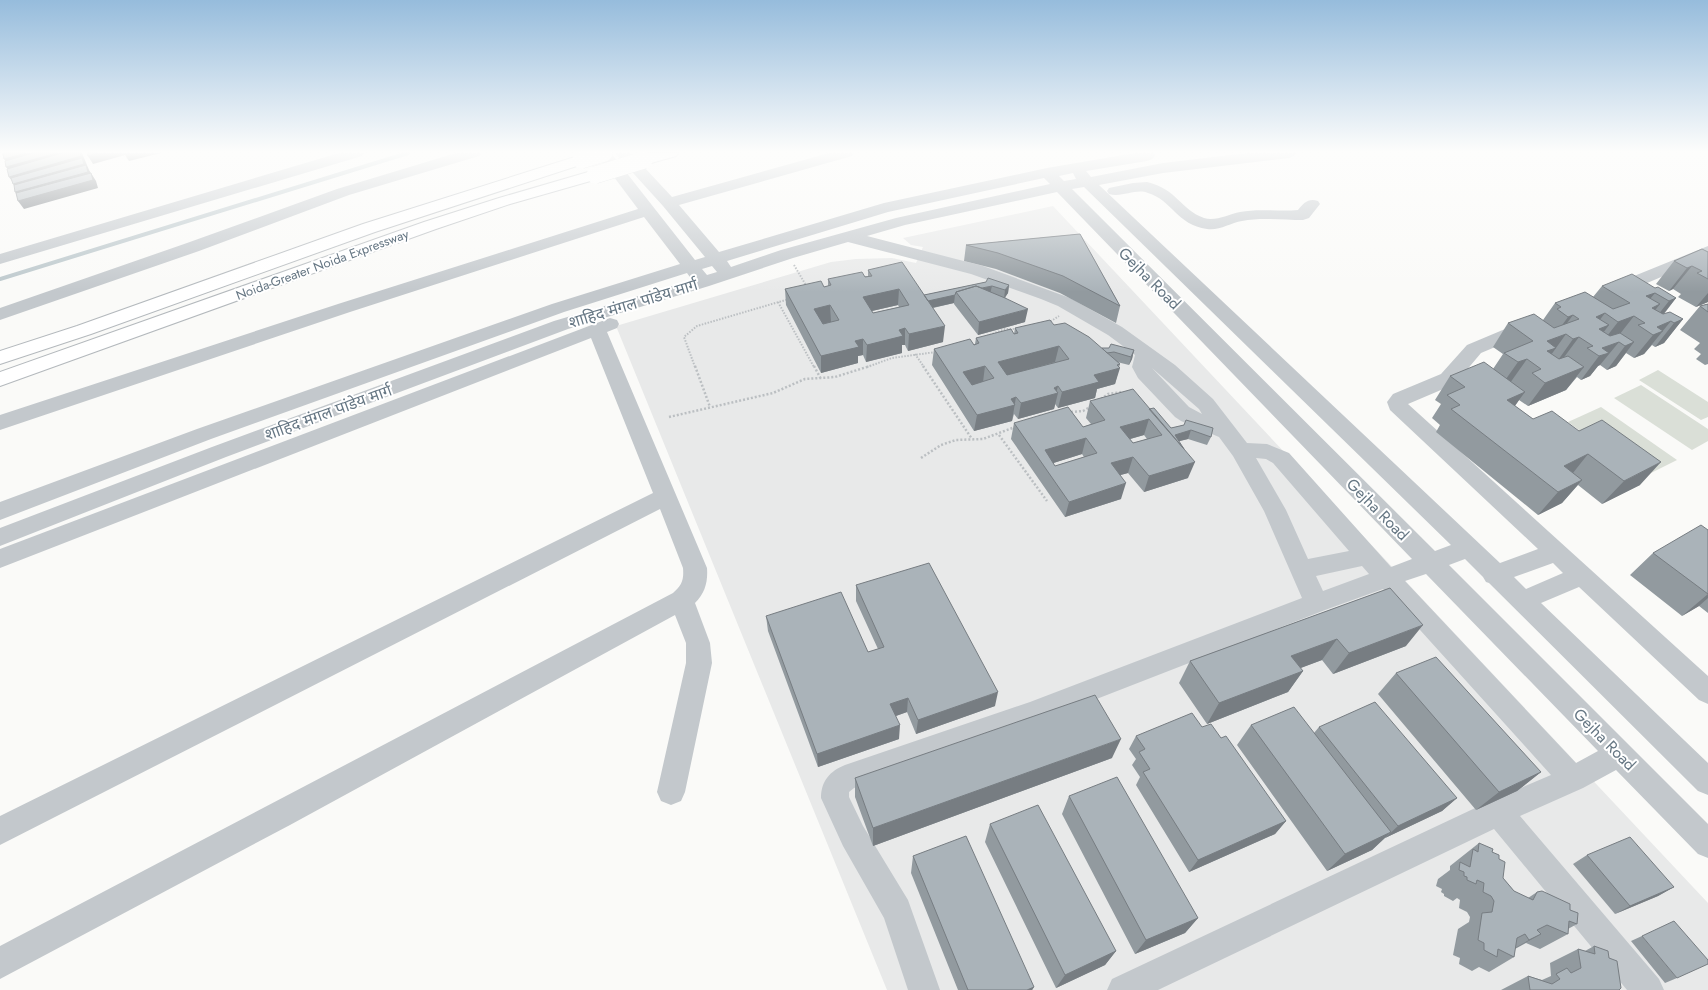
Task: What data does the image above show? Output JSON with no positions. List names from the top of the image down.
{
  "streets": {
    "highway": ["Noida-Greater Noida Expressway"],
    "street": ["Gejha Road", "शाहिद मंगल पांडेय मार्ग"]
  }
}
